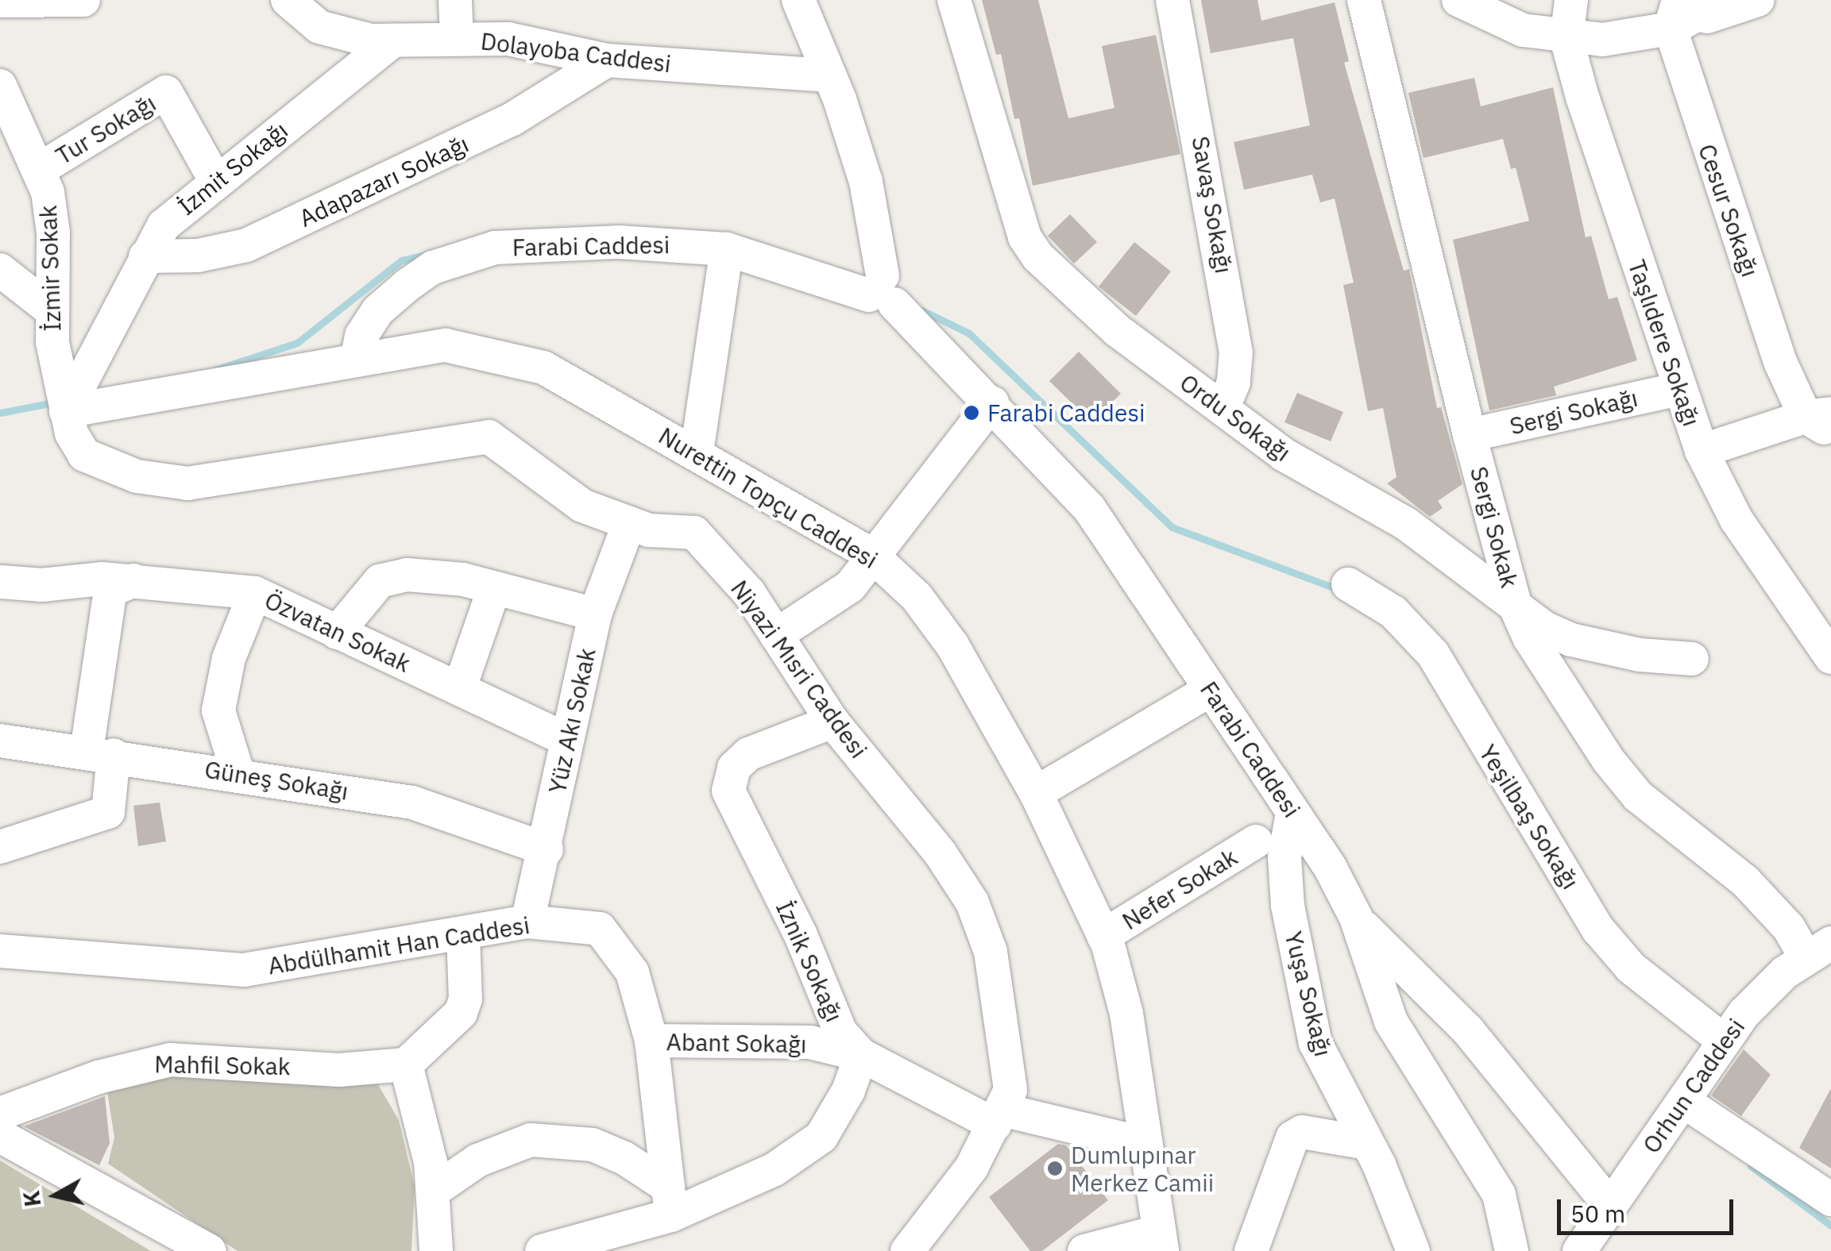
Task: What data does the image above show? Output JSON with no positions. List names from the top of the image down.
{
  "streets": {
    "street": [
      "Dolayoba Caddesi",
      "Tur Sokağı",
      "İzmit Sokağı",
      "Adapazarı Sokağı",
      "Savaş Sokağı",
      "Cesur Sokağı",
      "Farabi Caddesi",
      "İzmir Sokak",
      "Taşlıdere Sokağı",
      "Sergi Sokağı",
      "Ordu Sokağı",
      "Nurettin Topçu Caddesi",
      "Sergi Sokak",
      "Özvatan Sokak",
      "Niyazi Mısri Caddesi",
      "Yüz Akı Sokak",
      "Güneş Sokağı",
      "Yeşilbaş Sokağı",
      "Nefer Sokak",
      "Abdülhamit Han Caddesi",
      "İznik Sokağı",
      "Yuşa Sokağı",
      "Abant Sokağı",
      "Mahfil Sokak",
      "Orhun Caddesi"
    ]
  },
  "crossings": [
    ["Dolayoba Caddesi", "İzmit Sokağı"],
    ["Dolayoba Caddesi", "Adapazarı Sokağı"],
    ["Tur Sokağı", "İzmit Sokağı"],
    ["Tur Sokağı", "İzmir Sokak"],
    ["İzmit Sokağı", "Adapazarı Sokağı"],
    ["İzmit Sokağı", "İzmir Sokak"],
    ["İzmit Sokağı", "Nurettin Topçu Caddesi"],
    ["İzmit Sokağı", "Niyazi Mısri Caddesi"],
    ["Savaş Sokağı", "Ordu Sokağı"],
    ["Farabi Caddesi", "Nurettin Topçu Caddesi"],
    ["Farabi Caddesi", "Yuşa Sokağı"],
    ["İzmir Sokak", "Nurettin Topçu Caddesi"],
    ["İzmir Sokak", "Niyazi Mısri Caddesi"],
    ["Taşlıdere Sokağı", "Sergi Sokağı"],
    ["Sergi Sokağı", "Sergi Sokak"],
    ["Ordu Sokağı", "Sergi Sokak"],
    ["Nurettin Topçu Caddesi", "Niyazi Mısri Caddesi"],
    ["Nurettin Topçu Caddesi", "Nefer Sokak"],
    ["Nurettin Topçu Caddesi", "Abant Sokağı"],
    ["Sergi Sokak", "Orhun Caddesi"],
    ["Özvatan Sokak", "Yüz Akı Sokak"],
    ["Niyazi Mısri Caddesi", "Yüz Akı Sokak"],
    ["Niyazi Mısri Caddesi", "İznik Sokağı"],
    ["Niyazi Mısri Caddesi", "Abant Sokağı"],
    ["Yüz Akı Sokak", "Güneş Sokağı"],
    ["Yüz Akı Sokak", "Abdülhamit Han Caddesi"],
    ["Yeşilbaş Sokağı", "Orhun Caddesi"],
    ["Abdülhamit Han Caddesi", "Abant Sokağı"],
    ["İznik Sokağı", "Abant Sokağı"]
  ],
  "places": ["Farabi̇ Caddesi̇", "Dumlupınar Merkez Camii"],
  "scale_bar": "50 m",
  "north": "left"
}
